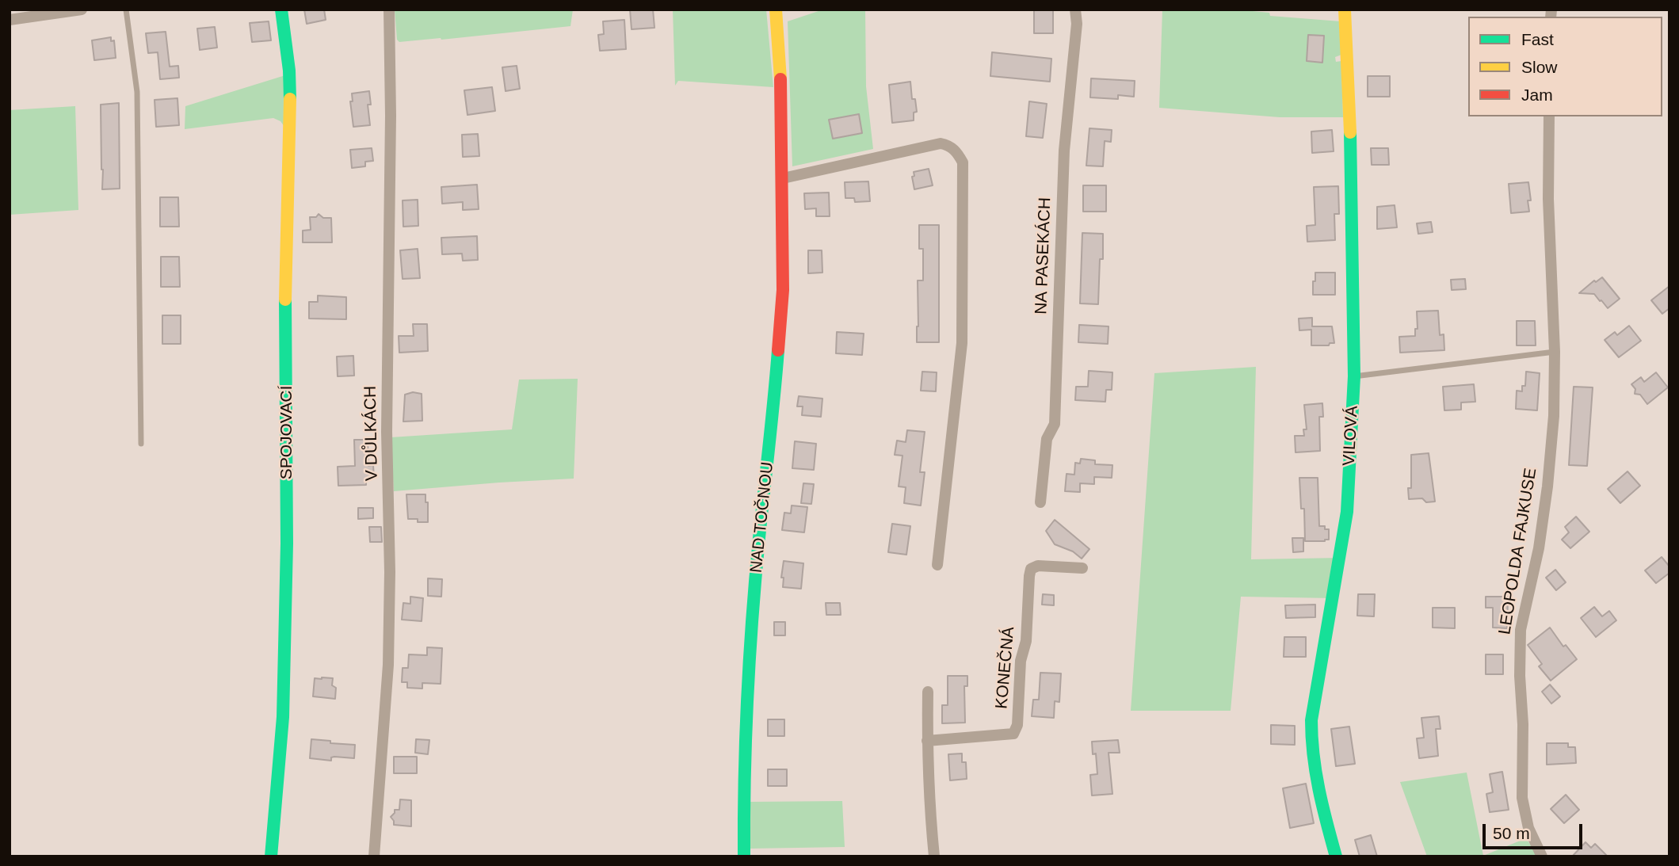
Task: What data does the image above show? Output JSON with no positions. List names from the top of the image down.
{
  "streets": {
    "street": [
      "NA PASEKÁCH",
      "SPOJOVACÍ",
      "V DŮLKÁCH",
      "VILOVÁ",
      "NAD TOČNOU",
      "LEOPOLDA FAJKUSE",
      "KONEČNÁ"
    ]
  },
  "legend": ["Fast", "Slow", "Jam"],
  "scale_bar": "50 m"
}
